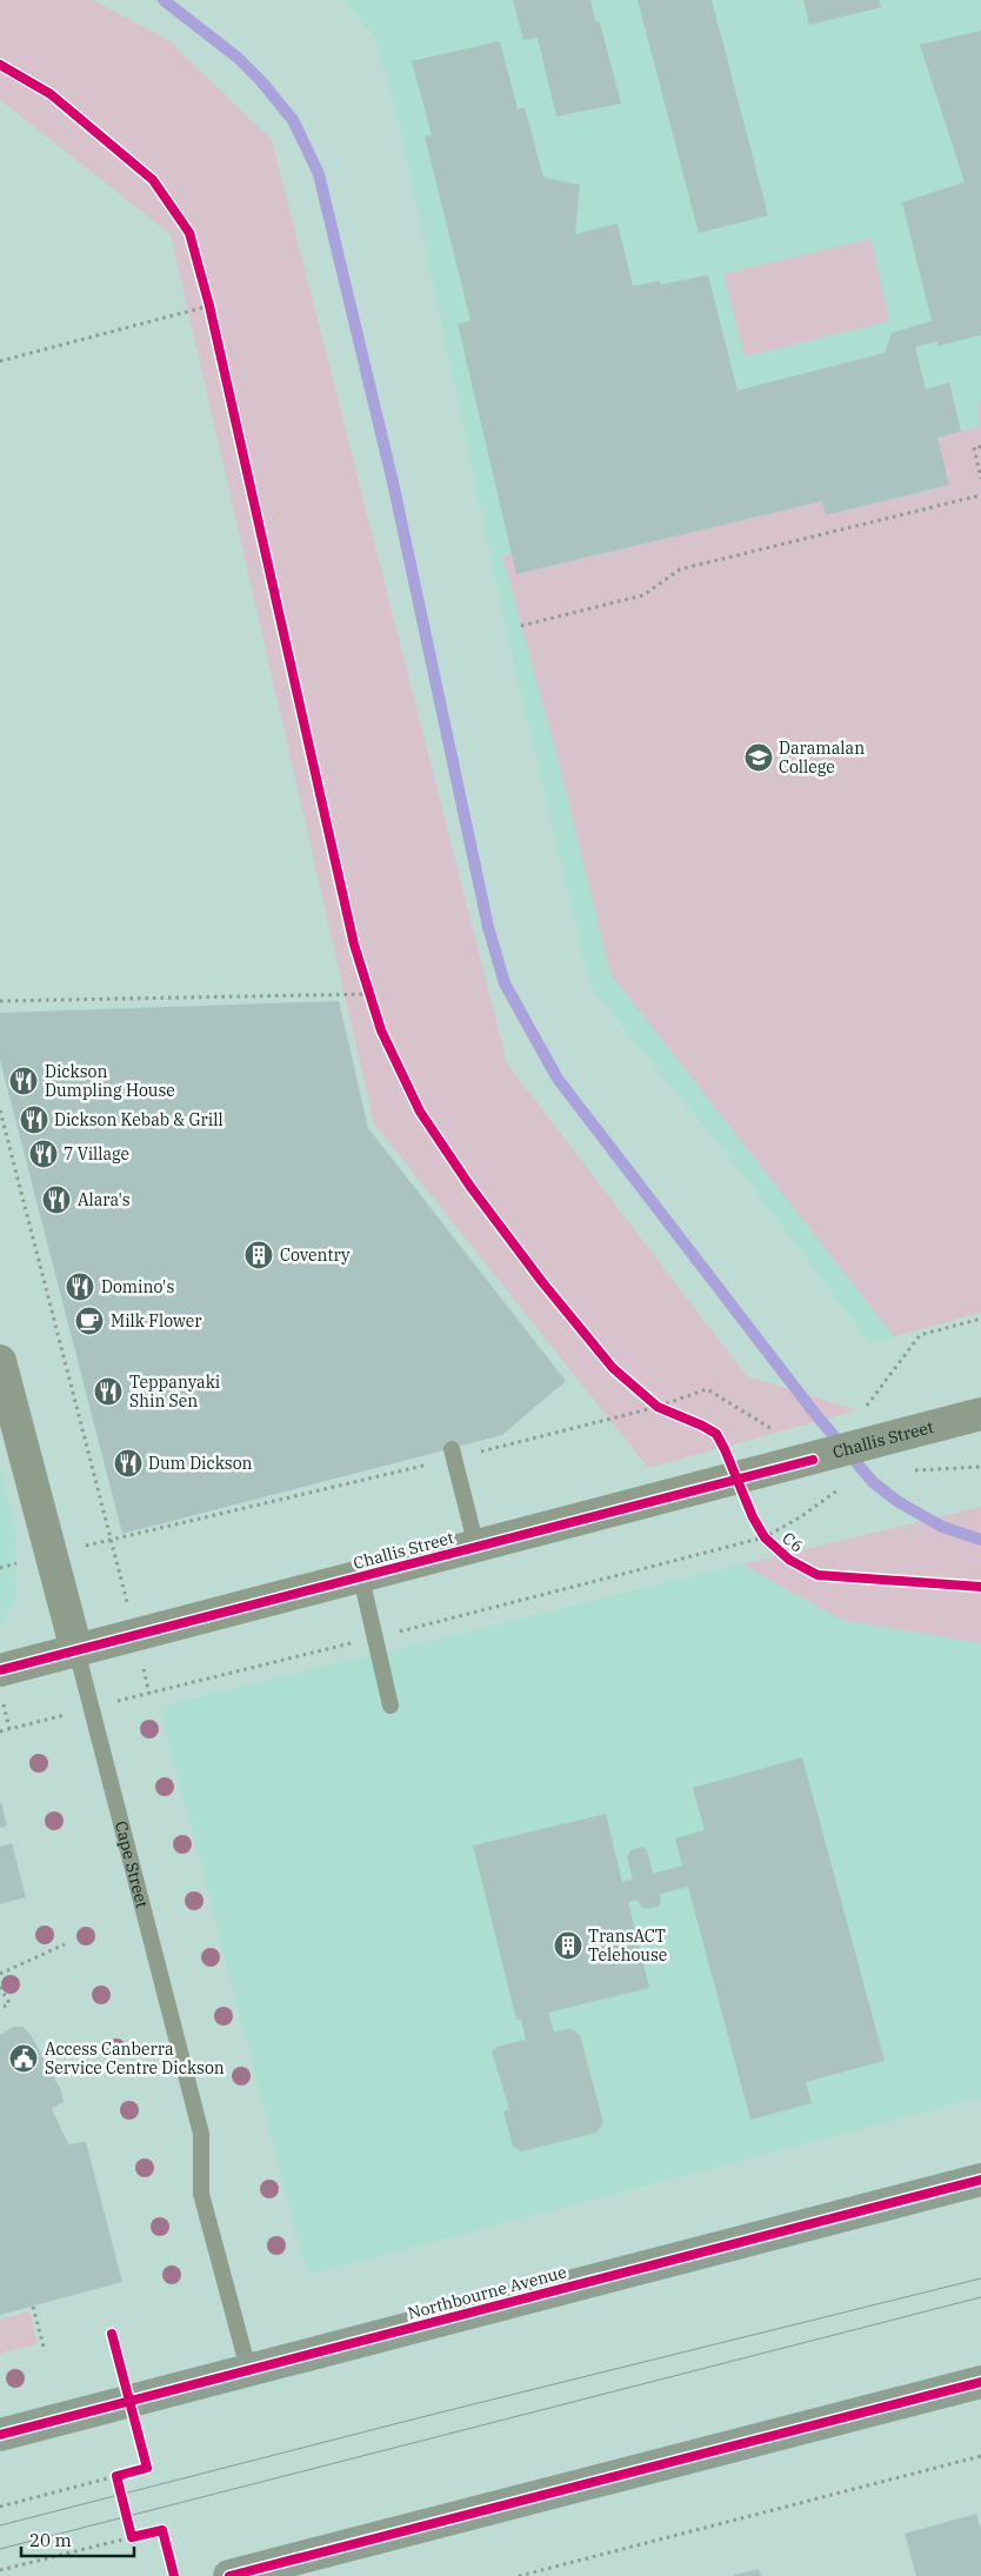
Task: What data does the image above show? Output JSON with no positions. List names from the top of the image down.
{
  "streets": {
    "highway": ["Northbourne Avenue"],
    "street": ["Challis Street", "Cape Street"],
    "cycle path": ["C6"]
  },
  "crossings": [
    ["Challis Street", "Cape Street"],
    ["Cape Street", "Northbourne Avenue"]
  ],
  "places": {
    "school or university": ["Daramalan College"],
    "restaurant": [
      "Dickson Dumpling House",
      "Dickson Kebab & Grill",
      "7 Village",
      "Alara's",
      "Domino's",
      "Teppanyaki Shin Sen",
      "Dum Dickson"
    ],
    "building": ["Coventry", "TransACT Telehouse"],
    "cafe": ["Milk Flower"],
    "public building": ["Access Canberra Service Centre Dickson"]
  },
  "scale_bar": "20 m"
}
